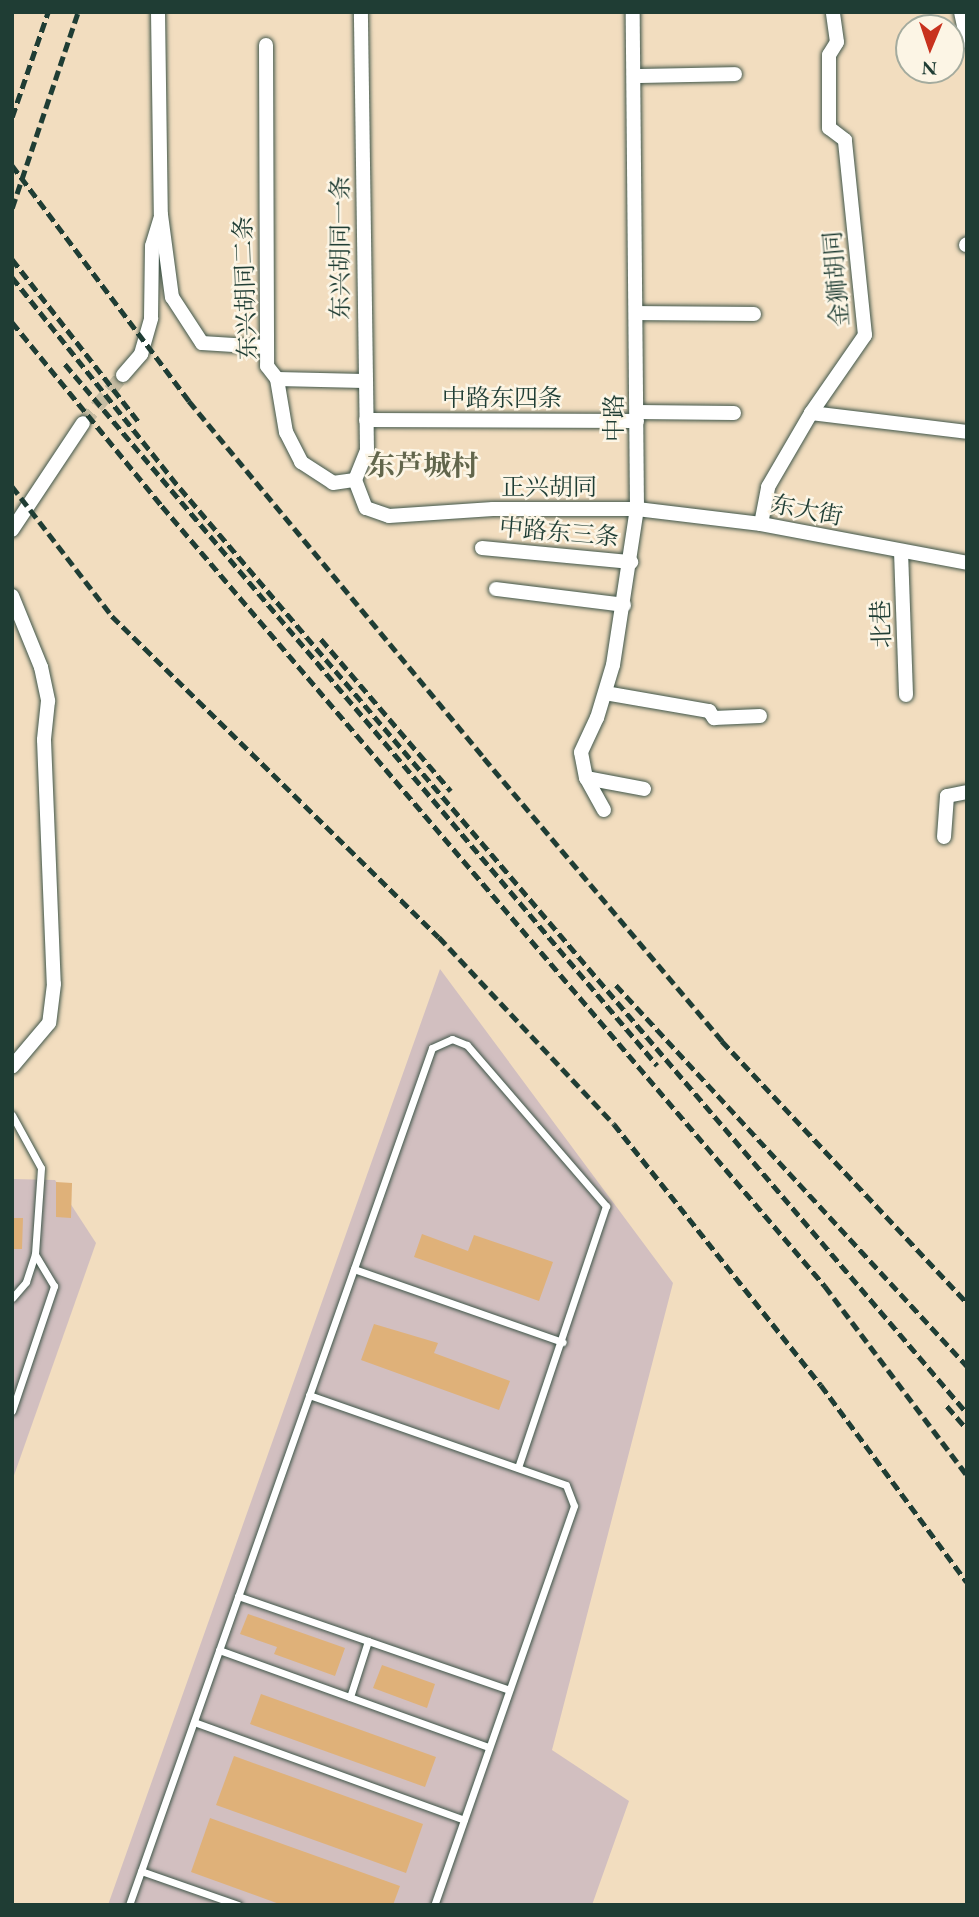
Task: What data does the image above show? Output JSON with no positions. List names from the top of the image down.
{
  "streets": {
    "street": [
      "东兴胡同一条",
      "金狮胡同",
      "东兴胡同二条",
      "中路东四条",
      "中路",
      "正兴胡同",
      "东大街",
      "中路东三条",
      "北巷"
    ]
  },
  "crossings": [
    ["东兴胡同一条", "东兴胡同二条"],
    ["东兴胡同一条", "中路东四条"],
    ["东兴胡同一条", "正兴胡同"],
    ["金狮胡同", "东大街"],
    ["东兴胡同二条", "正兴胡同"],
    ["中路东四条", "中路"],
    ["中路", "正兴胡同"],
    ["中路", "东大街"],
    ["中路", "中路东三条"],
    ["正兴胡同", "东大街"],
    ["东大街", "北巷"]
  ],
  "districts": ["东芦城村"],
  "north": "bottom"
}
